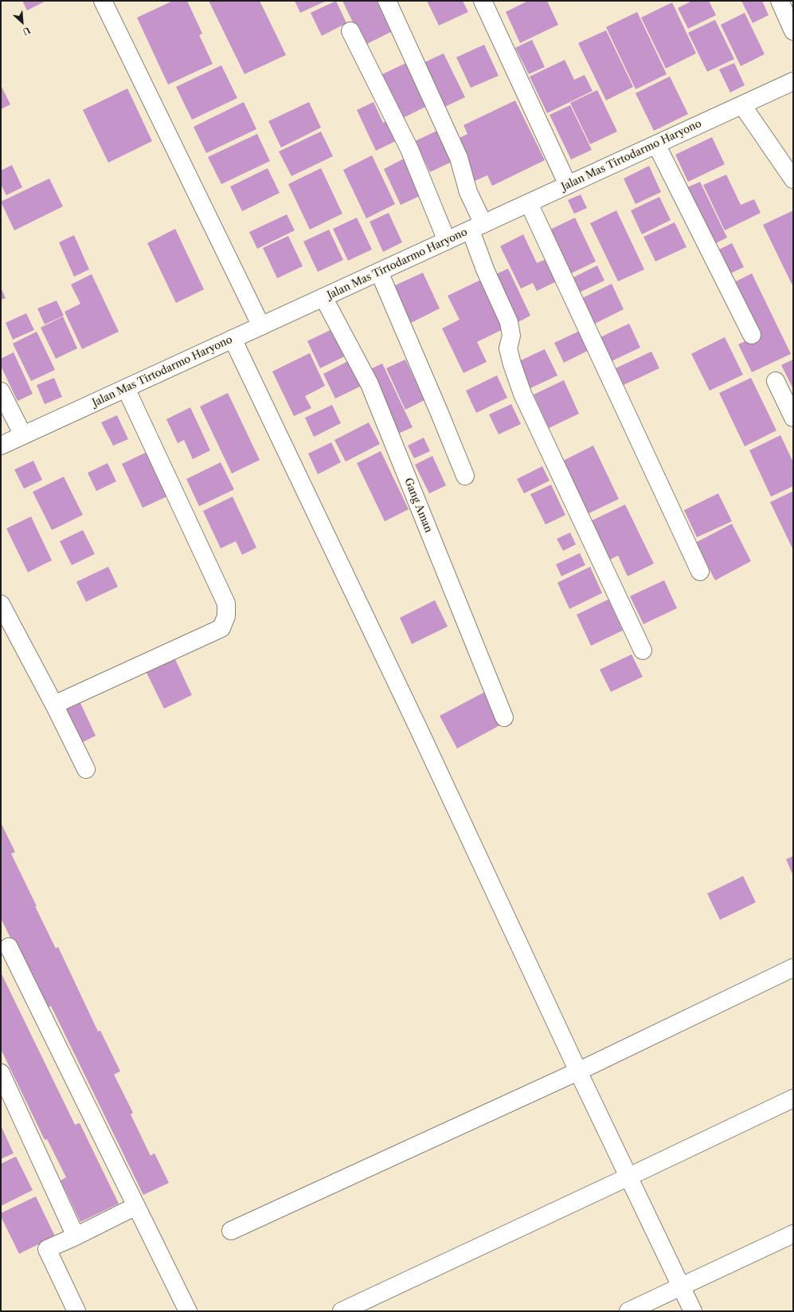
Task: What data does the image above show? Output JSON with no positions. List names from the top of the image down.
{
  "streets": {
    "street": ["Jalan Mas Tirtodarmo Haryono", "Gang Aman"]
  },
  "crossings": [
    ["Jalan Mas Tirtodarmo Haryono", "Gang Aman"]
  ],
  "north": "bottom right"
}
